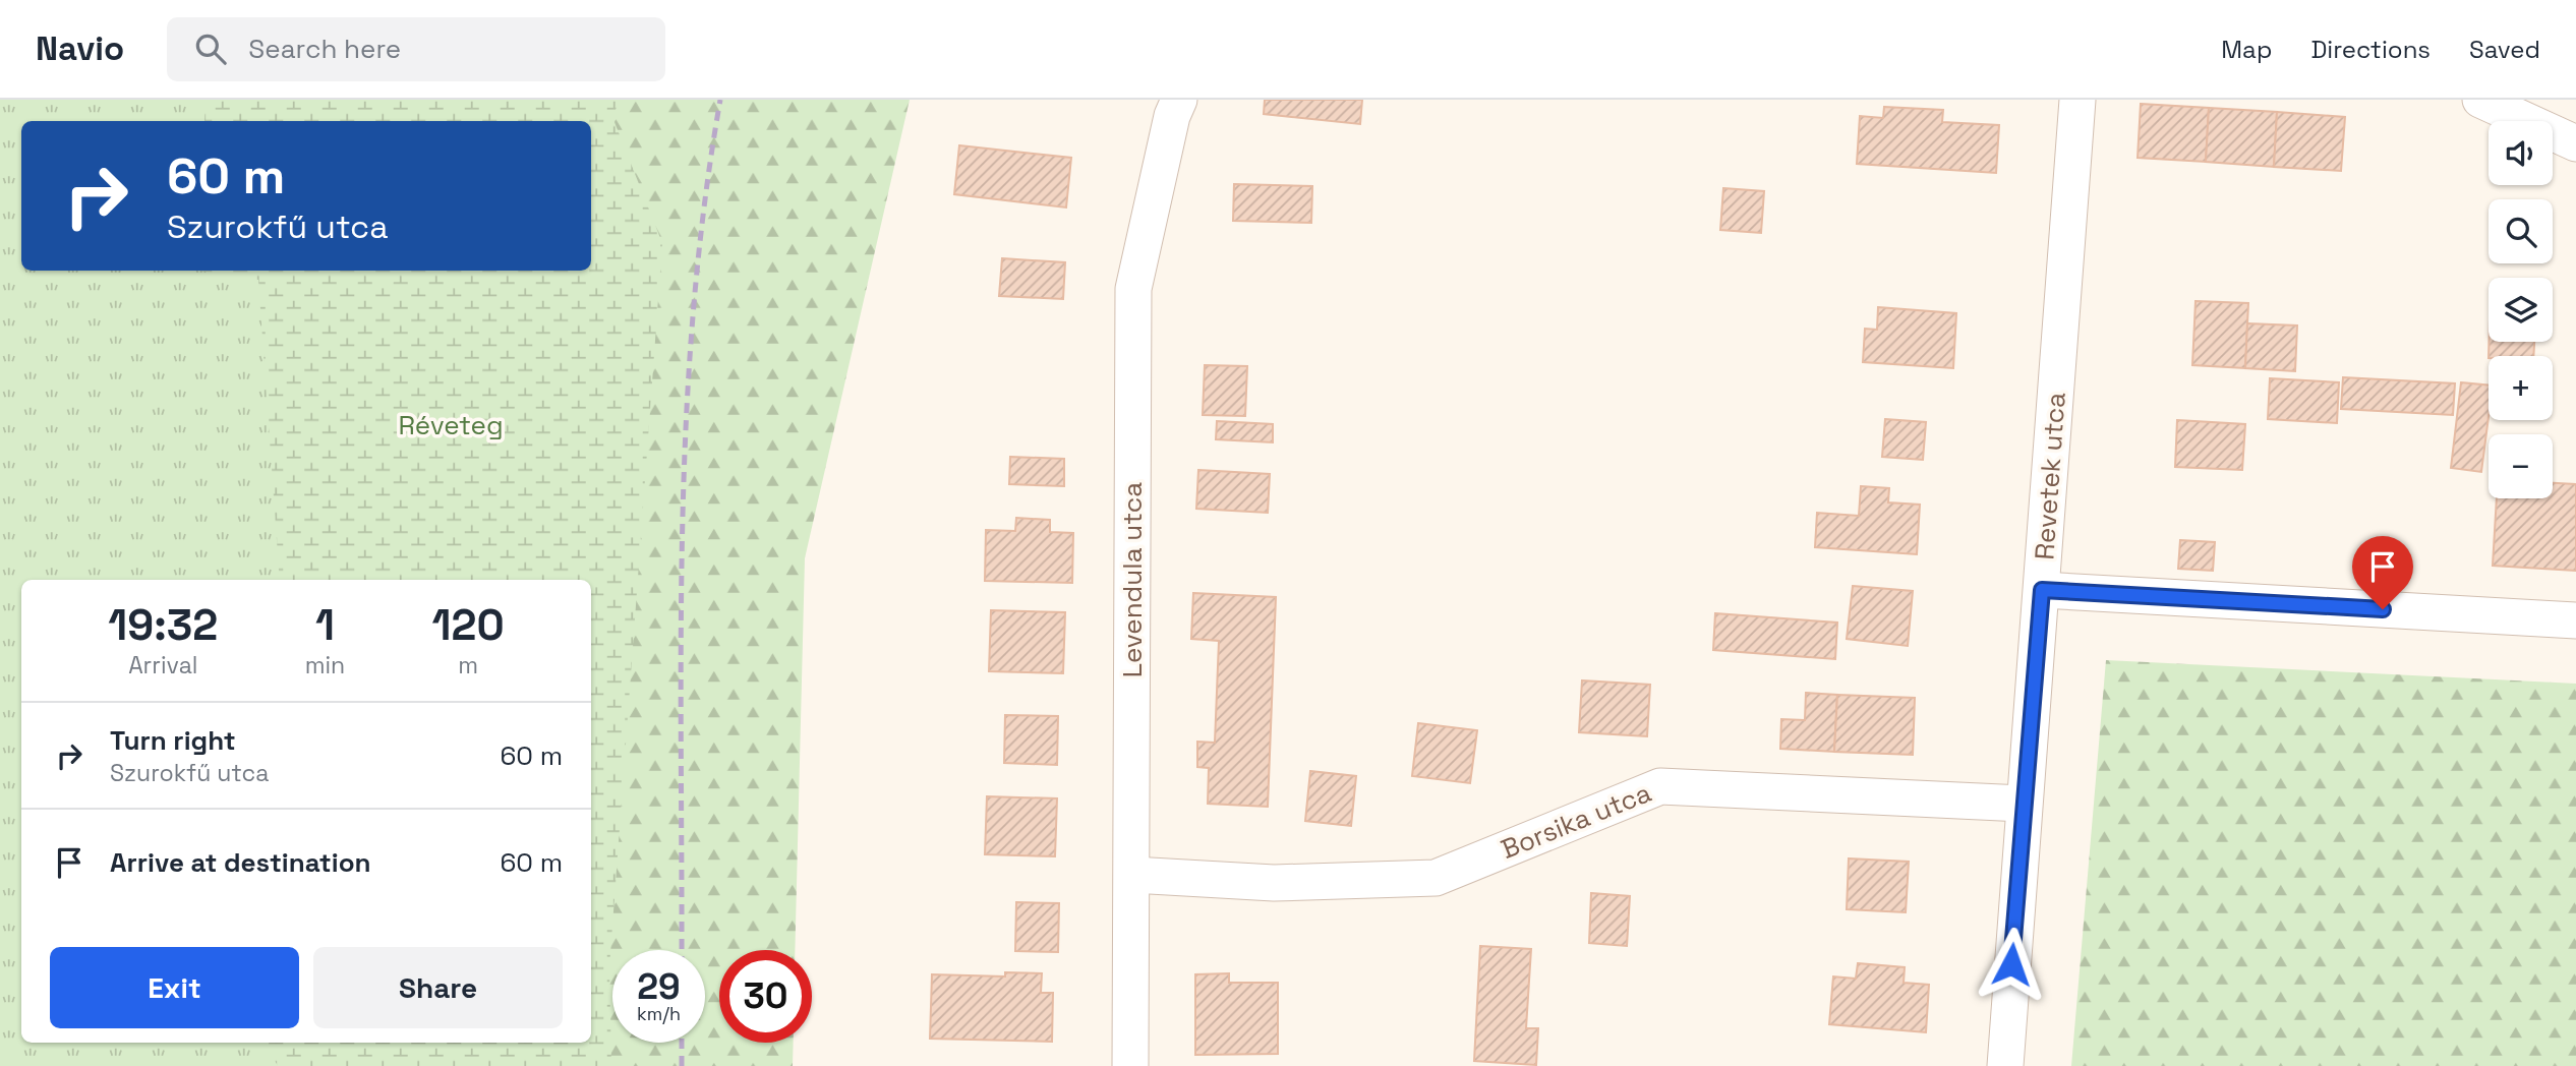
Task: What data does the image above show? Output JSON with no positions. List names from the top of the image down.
{
  "streets": {
    "street": ["Revetek utca", "Levendula utca", "Borsika utca"]
  },
  "crossings": [
    ["Revetek utca", "Borsika utca"],
    ["Levendula utca", "Borsika utca"]
  ],
  "parks": ["Réveteg"],
  "page": {
    "header": "Navio",
    "search": "Search here",
    "nav": ["Map", "Directions", "Saved"],
    "map_buttons": ["+", "−"],
    "turn": ["60 m", "Szurokfű utca"],
    "eta": [
      "19:32",
      "Arrival",
      "1",
      "min",
      "120",
      "m"
    ],
    "list": [
      {
        "name": "Turn right",
        "note": "Szurokfű utca",
        "value": "60 m"
      },
      {
        "name": "Arrive at destination",
        "value": "60 m"
      }
    ],
    "buttons": ["Exit", "Share"],
    "speed": "29 km/h",
    "limit": "30"
  }
}
